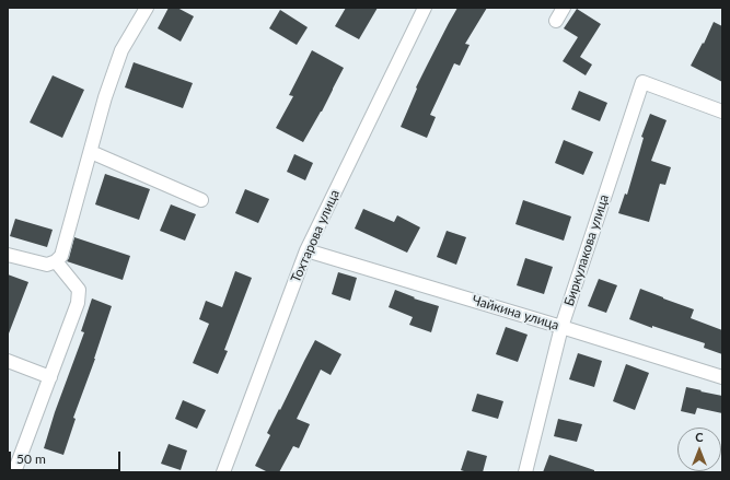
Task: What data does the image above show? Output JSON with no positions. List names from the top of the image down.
{
  "streets": {
    "street": ["Тохтарова улица", "Биркулакова улица", "Чайкина улица"]
  },
  "crossings": [
    ["Тохтарова улица", "Чайкина улица"],
    ["Биркулакова улица", "Чайкина улица"]
  ],
  "scale_bar": "50 m",
  "north": "top"
}
